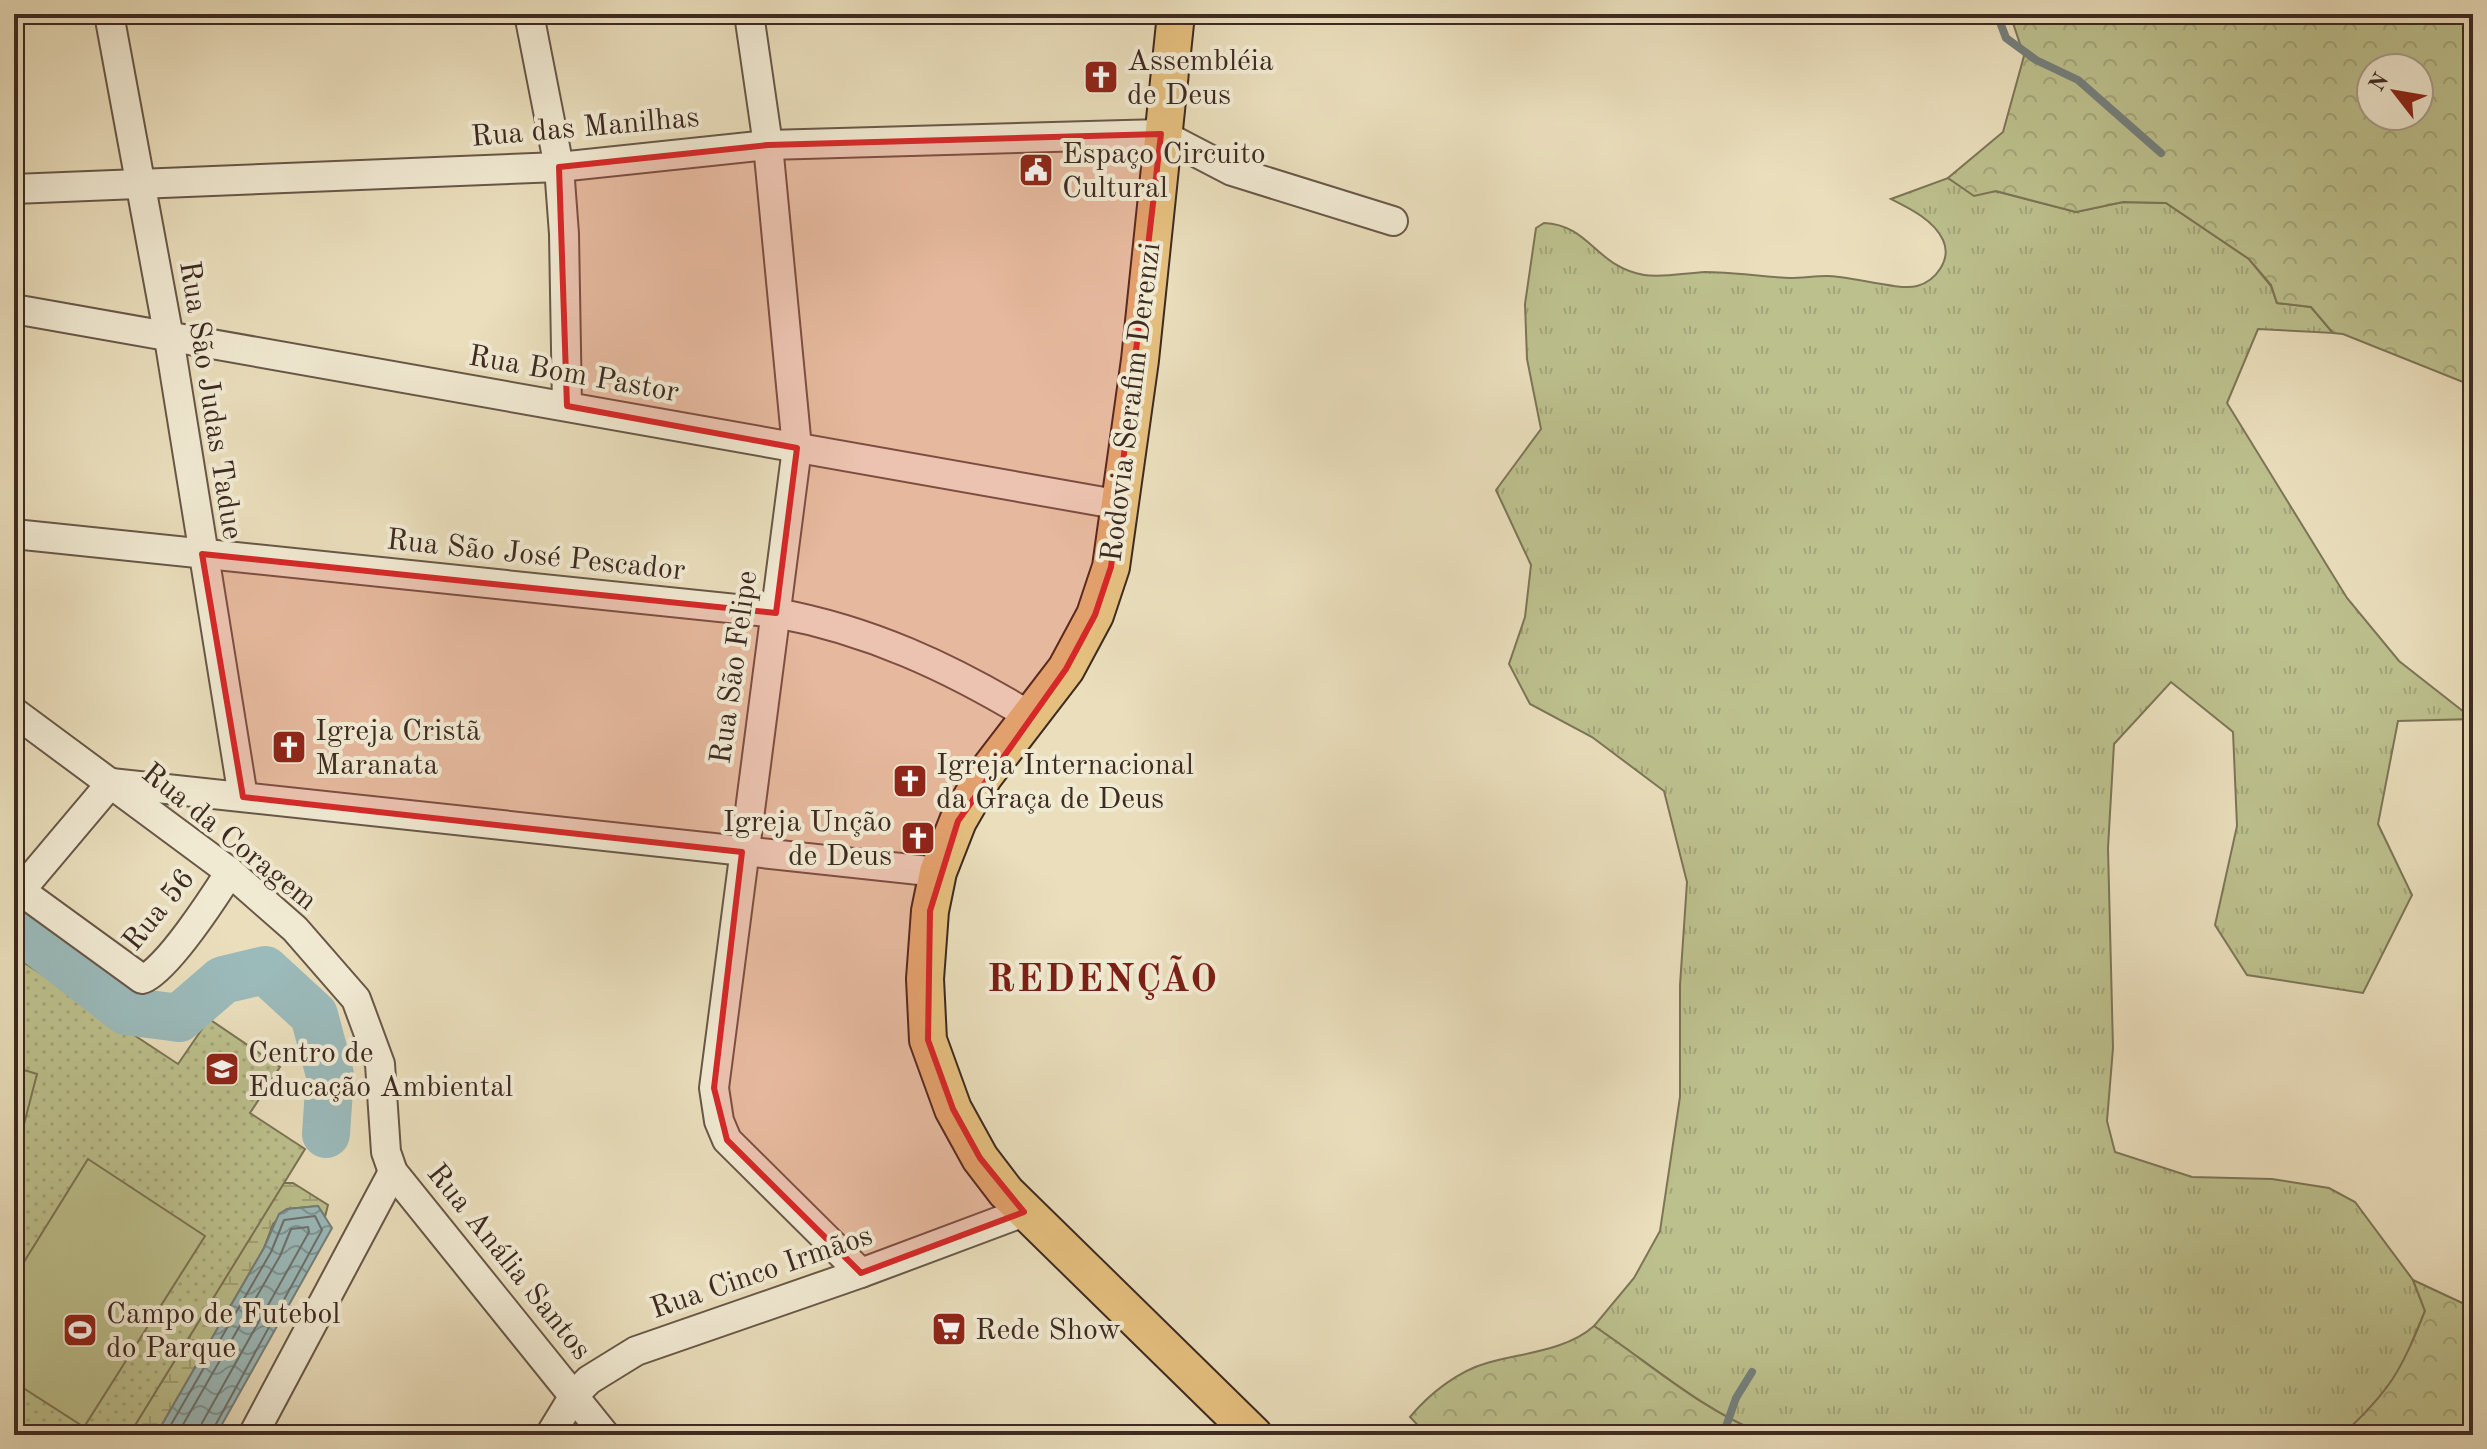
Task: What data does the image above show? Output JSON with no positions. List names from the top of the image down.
{
  "streets": {
    "main road": ["Rodovia Serafim Derenzi"],
    "street": [
      "Rua das Manilhas",
      "Rua Bom Pastor",
      "Rua São Judas Tadue",
      "Rua São José Pescador",
      "Rua São Felipe",
      "Rua da Coragem",
      "Rua 56",
      "Rua Anália Santos",
      "Rua Cinco Irmãos"
    ]
  },
  "crossings": [
    ["Rua das Manilhas", "Rua São Judas Tadue"],
    ["Rua das Manilhas", "Rodovia Serafim Derenzi"],
    ["Rua das Manilhas", "Rua São Felipe"],
    ["Rua Bom Pastor", "Rua São Judas Tadue"],
    ["Rua Bom Pastor", "Rodovia Serafim Derenzi"],
    ["Rua Bom Pastor", "Rua São Felipe"],
    ["Rua São Judas Tadue", "Rua São José Pescador"],
    ["Rodovia Serafim Derenzi", "Rua São José Pescador"],
    ["Rodovia Serafim Derenzi", "Rua Cinco Irmãos"],
    ["Rua São José Pescador", "Rua São Felipe"],
    ["Rua São Felipe", "Rua Cinco Irmãos"],
    ["Rua da Coragem", "Rua 56"],
    ["Rua da Coragem", "Rua Anália Santos"],
    ["Rua Anália Santos", "Rua Cinco Irmãos"]
  ],
  "districts": ["REDENÇÃO"],
  "places": {
    "church": [
      "Assembléia de Deus",
      "Igreja Cristã Maranata",
      "Igreja Internacional da Graça de Deus",
      "Igreja Unção de Deus"
    ],
    "public building": ["Espaço Circuito Cultural"],
    "school or university": ["Centro de Educação Ambiental"],
    "supermarket": ["Rede Show"],
    "sports": ["Campo de Futebol do Parque"]
  },
  "north": "top left"
}
